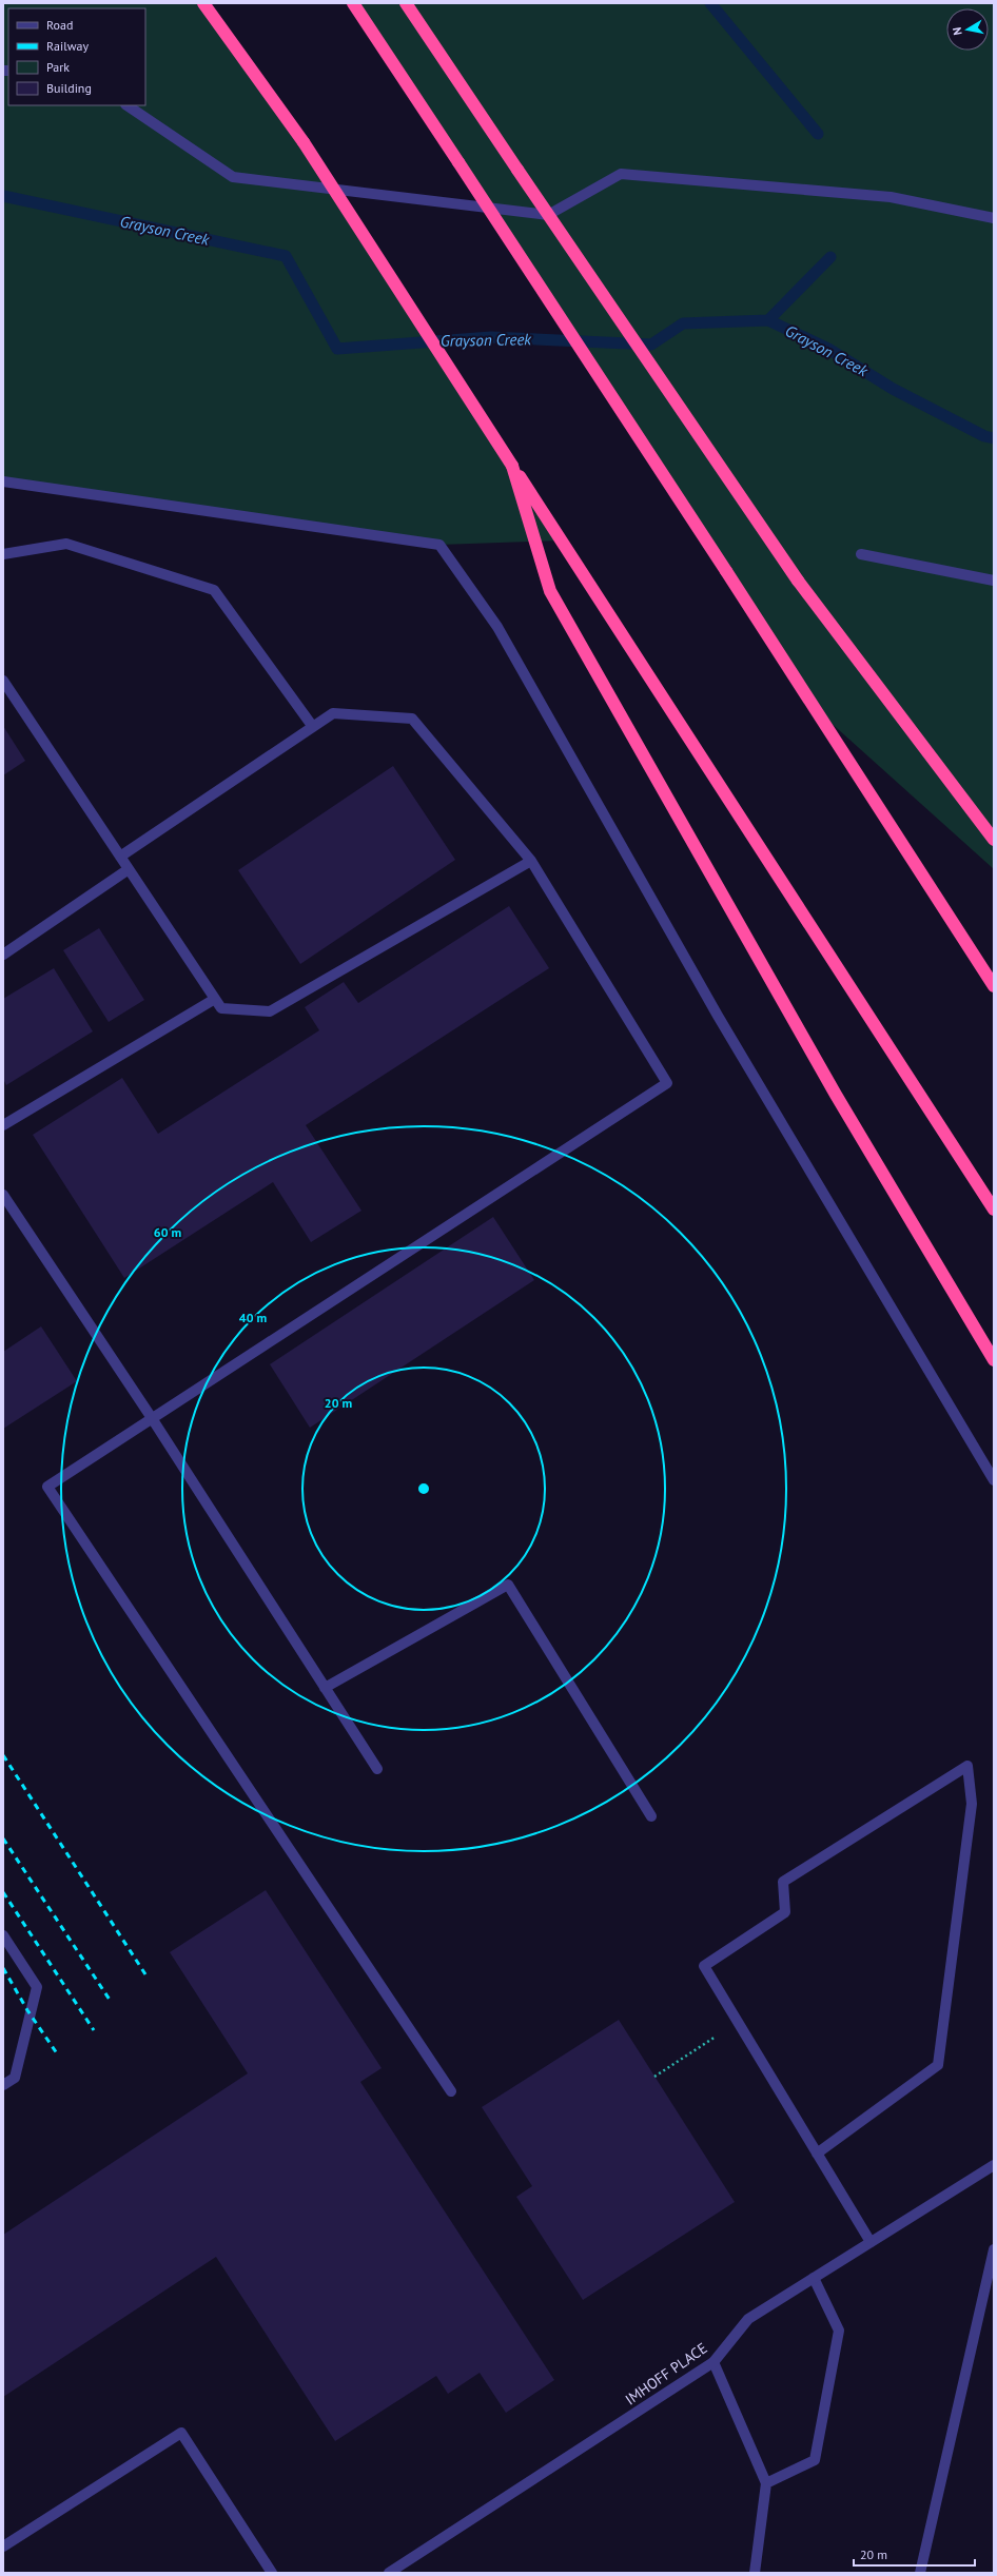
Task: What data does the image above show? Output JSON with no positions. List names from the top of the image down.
{
  "streets": {
    "street": ["IMHOFF PLACE"]
  },
  "water": ["Grayson Creek"],
  "legend": [
    "Road",
    "Railway",
    "Park",
    "Building"
  ],
  "scale_bar": "20 m",
  "north": "left",
  "rings": ["60 m", "40 m", "20 m"]
}
